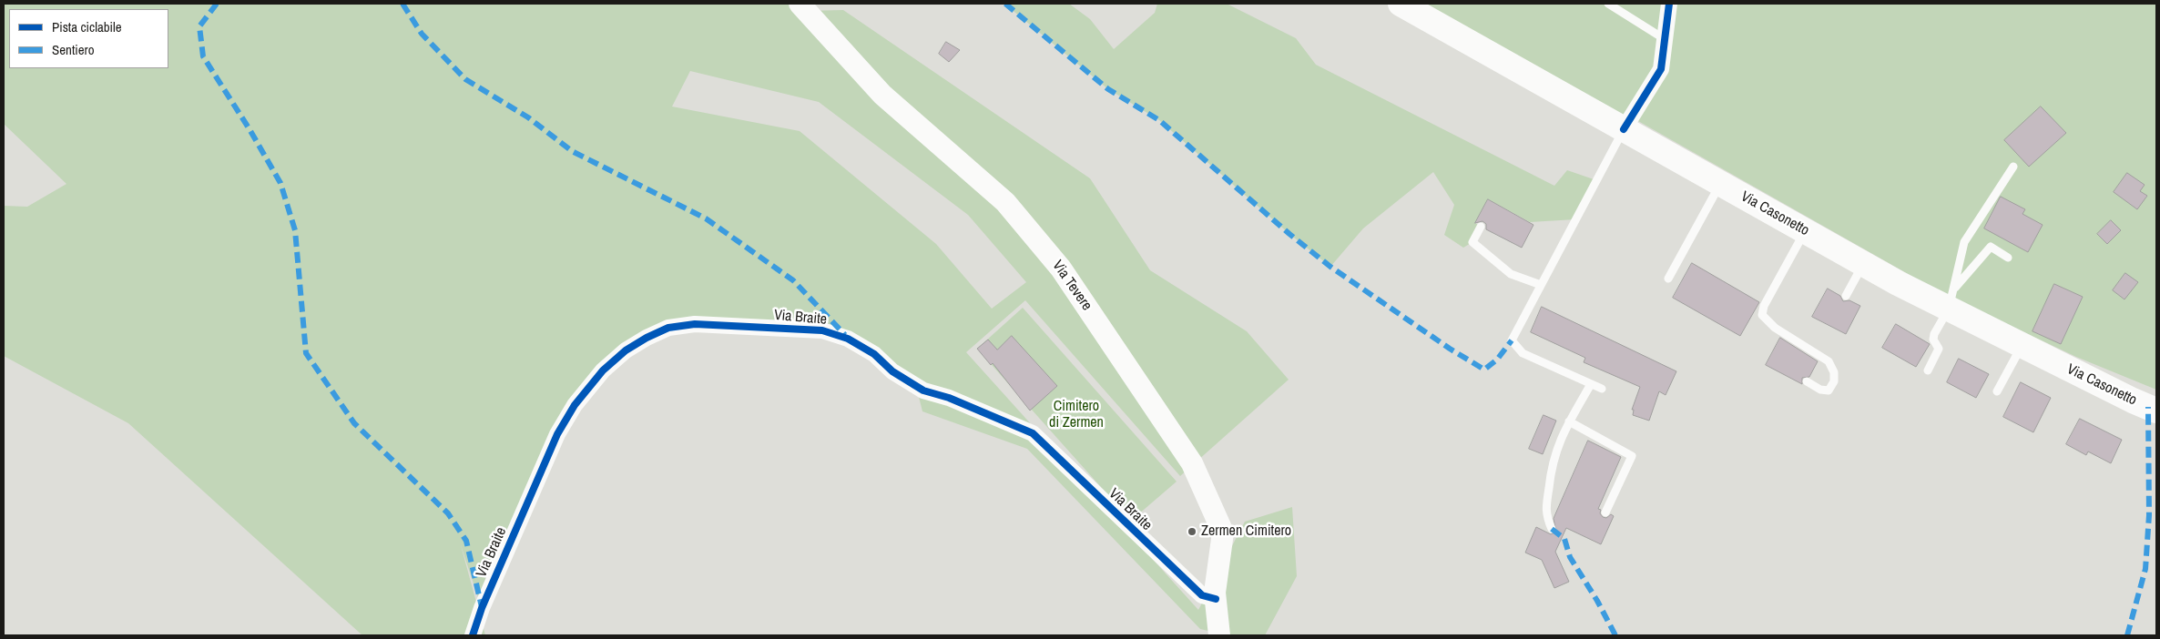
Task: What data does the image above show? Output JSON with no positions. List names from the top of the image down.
{
  "streets": {
    "main road": ["Via Casonetto", "Via Tevere"],
    "street": ["Via Braite"]
  },
  "crossings": [
    ["Via Tevere", "Via Braite"]
  ],
  "parks": ["Cimitero di Zermen"],
  "places": ["Zermen Cimitero"],
  "legend": ["Pista ciclabile", "Sentiero"]
}
